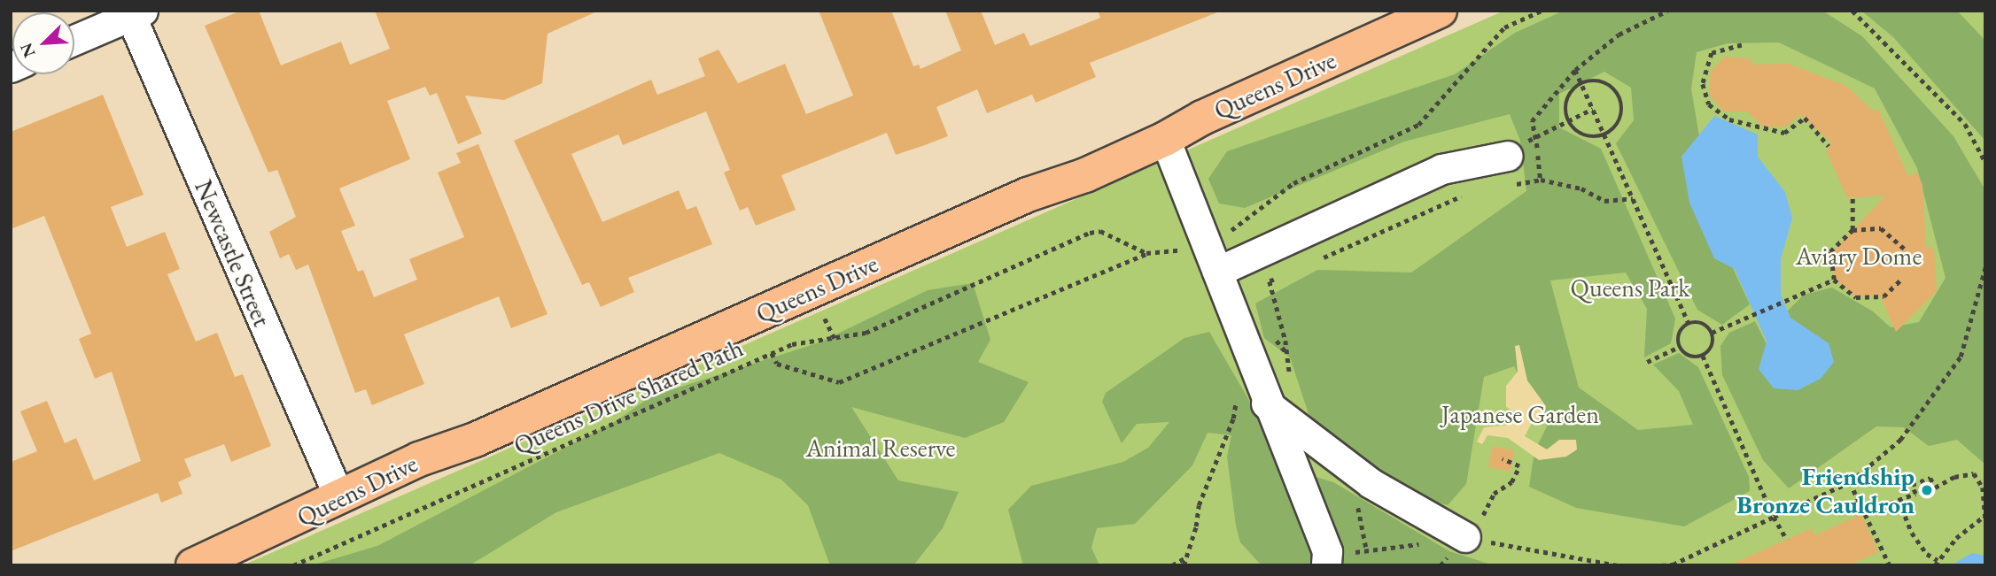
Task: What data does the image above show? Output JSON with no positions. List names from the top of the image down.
{
  "streets": {
    "main road": ["Queens Drive"],
    "street": ["Newcastle Street"],
    "path": ["Queens Drive Shared Path"]
  },
  "crossings": [
    ["Queens Drive", "Newcastle Street"]
  ],
  "parks": [
    "Aviary Dome",
    "Queens Park",
    "Japanese Garden",
    "Animal Reserve"
  ],
  "places": ["Friendship Bronze Cauldron"],
  "north": "bottom left"
}
